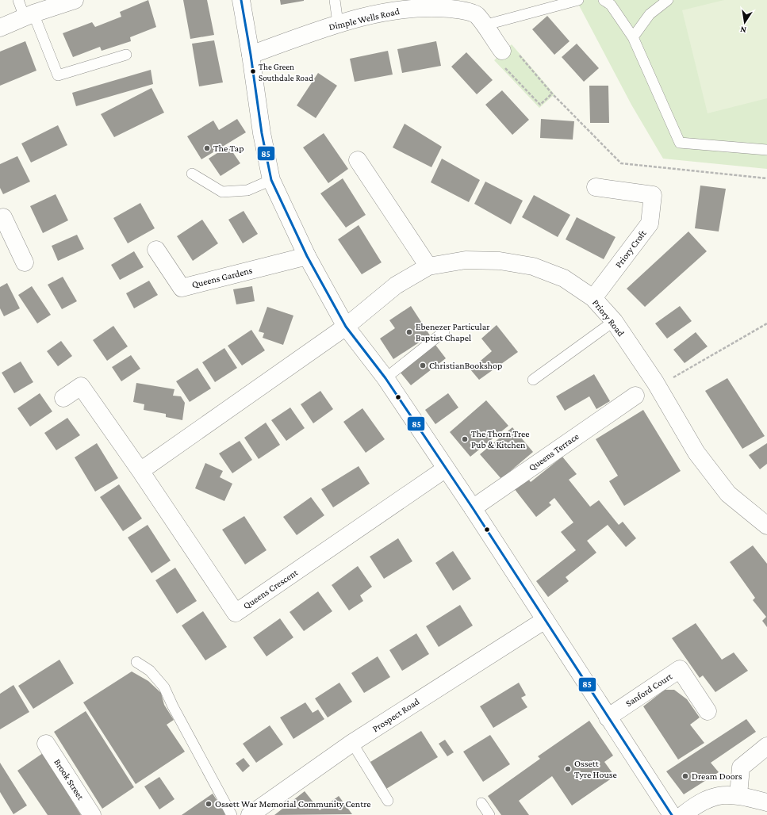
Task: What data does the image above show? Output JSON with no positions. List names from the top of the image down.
{
  "streets": {
    "street": [
      "Dimple Wells Road",
      "Priory Croft",
      "Queens Gardens",
      "Priory Road",
      "Queens Terrace",
      "Queens Crescent",
      "Sanford Court",
      "Prospect Road",
      "Brook Street"
    ]
  },
  "crossings": [
    ["Priory Croft", "Priory Road"]
  ],
  "places": [
    "The Green Southdale Road",
    "The Tap",
    "Ebenezer Particular Baptist Chapel",
    "ChristianBookshop",
    "The Thorn Tree Pub & Kitchen",
    "Ossett Tyre House",
    "Dream Doors",
    "Ossett War Memorial Community Centre"
  ],
  "lines": ["transit line 85"],
  "north": "bottom"
}
